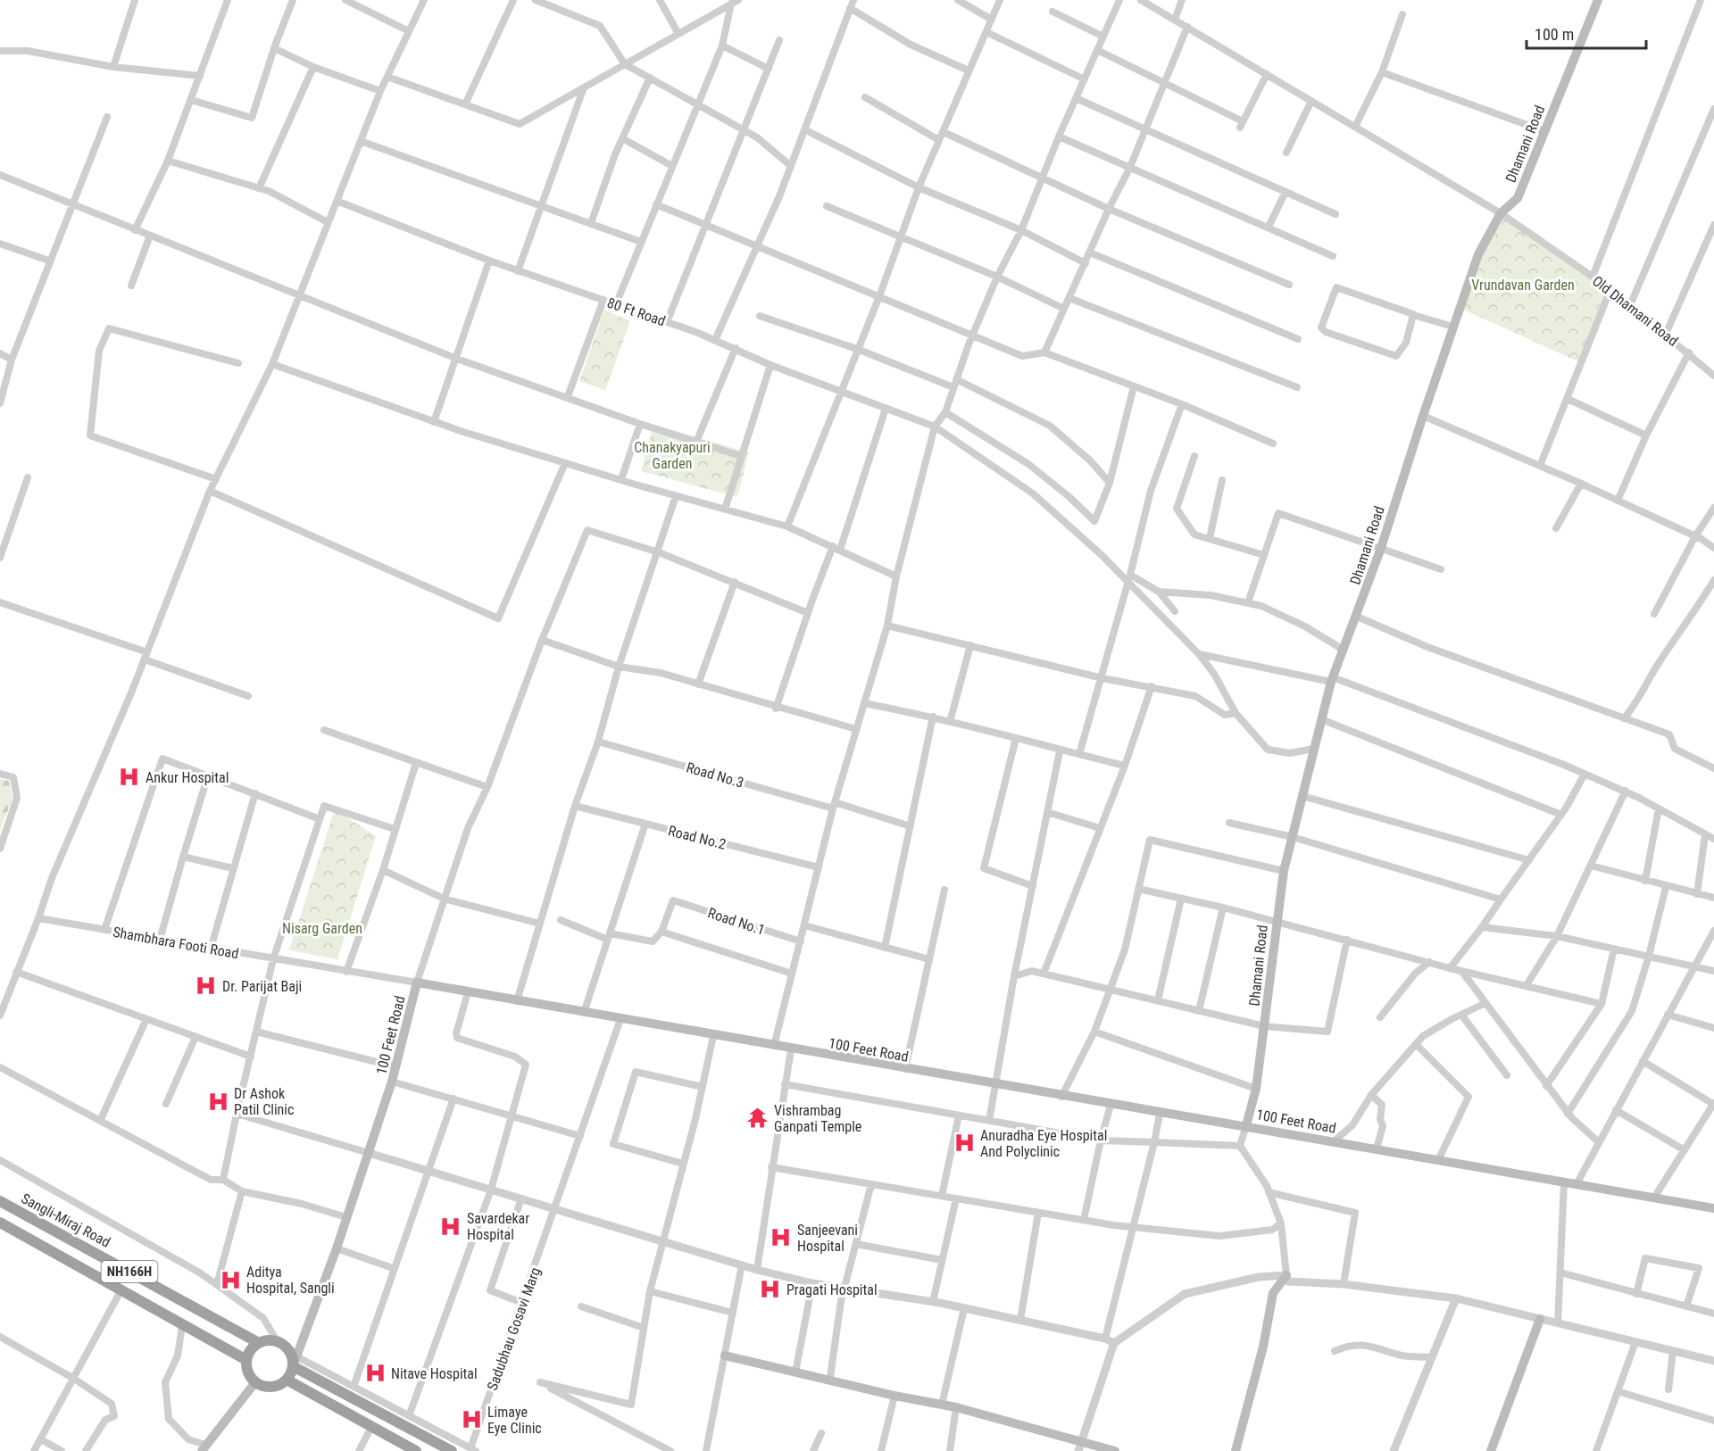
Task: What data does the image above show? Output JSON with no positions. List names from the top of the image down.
{
  "streets": {
    "highway": ["Sangli-Miraj Road", "NH166H"],
    "main road": ["Dhamani Road", "100 Feet Road"],
    "street": [
      "Old Dhamani Road",
      "80 Ft Road",
      "Road No.3",
      "Road No.2",
      "Road No.1",
      "Shambhara Footi Road",
      "Sadubhau Gosavi Marg"
    ]
  },
  "crossings": [
    ["Dhamani Road", "Old Dhamani Road"],
    ["Dhamani Road", "80 Ft Road"],
    ["Dhamani Road", "100 Feet Road"],
    ["Shambhara Footi Road", "100 Feet Road"],
    ["100 Feet Road", "Sangli-Miraj Road"],
    ["100 Feet Road", "Sadubhau Gosavi Marg"]
  ],
  "parks": ["Vrundavan Garden", "Chanakyapuri Garden", "Nisarg Garden"],
  "places": {
    "hospital": [
      "Ankur Hospital",
      "Dr. Parijat Baji",
      "Dr Ashok Patil Clinic",
      "Anuradha Eye Hospital And Polyclinic",
      "Savardekar Hospital",
      "Sanjeevani Hospital",
      "Aditya Hospital, Sangli",
      "Pragati Hospital",
      "Nitave Hospital",
      "Limaye Eye Clinic"
    ],
    "temple": ["Vishrambag Ganpati Temple"]
  },
  "scale_bar": "100 m"
}
